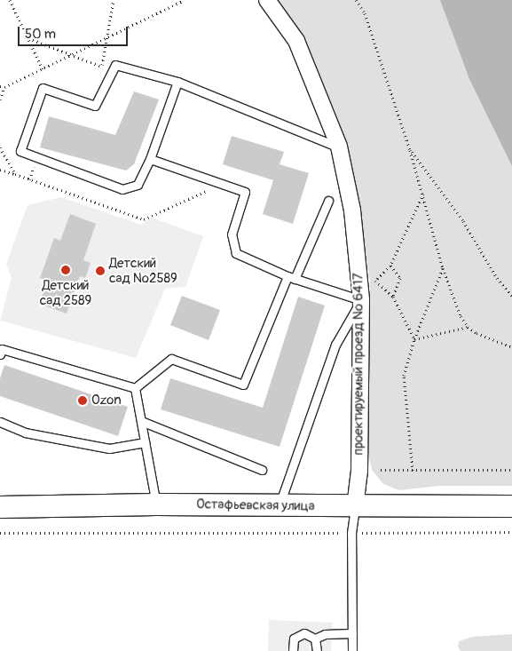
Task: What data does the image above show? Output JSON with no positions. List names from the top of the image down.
{
  "streets": {
    "street": ["проектируемый проезд № 6417", "Остафьевская улица"]
  },
  "crossings": [
    ["проектируемый проезд № 6417", "Остафьевская улица"]
  ],
  "places": ["Детский сад 2589", "Детский сад №2589", "Ozon"],
  "scale_bar": "50 m"
}
